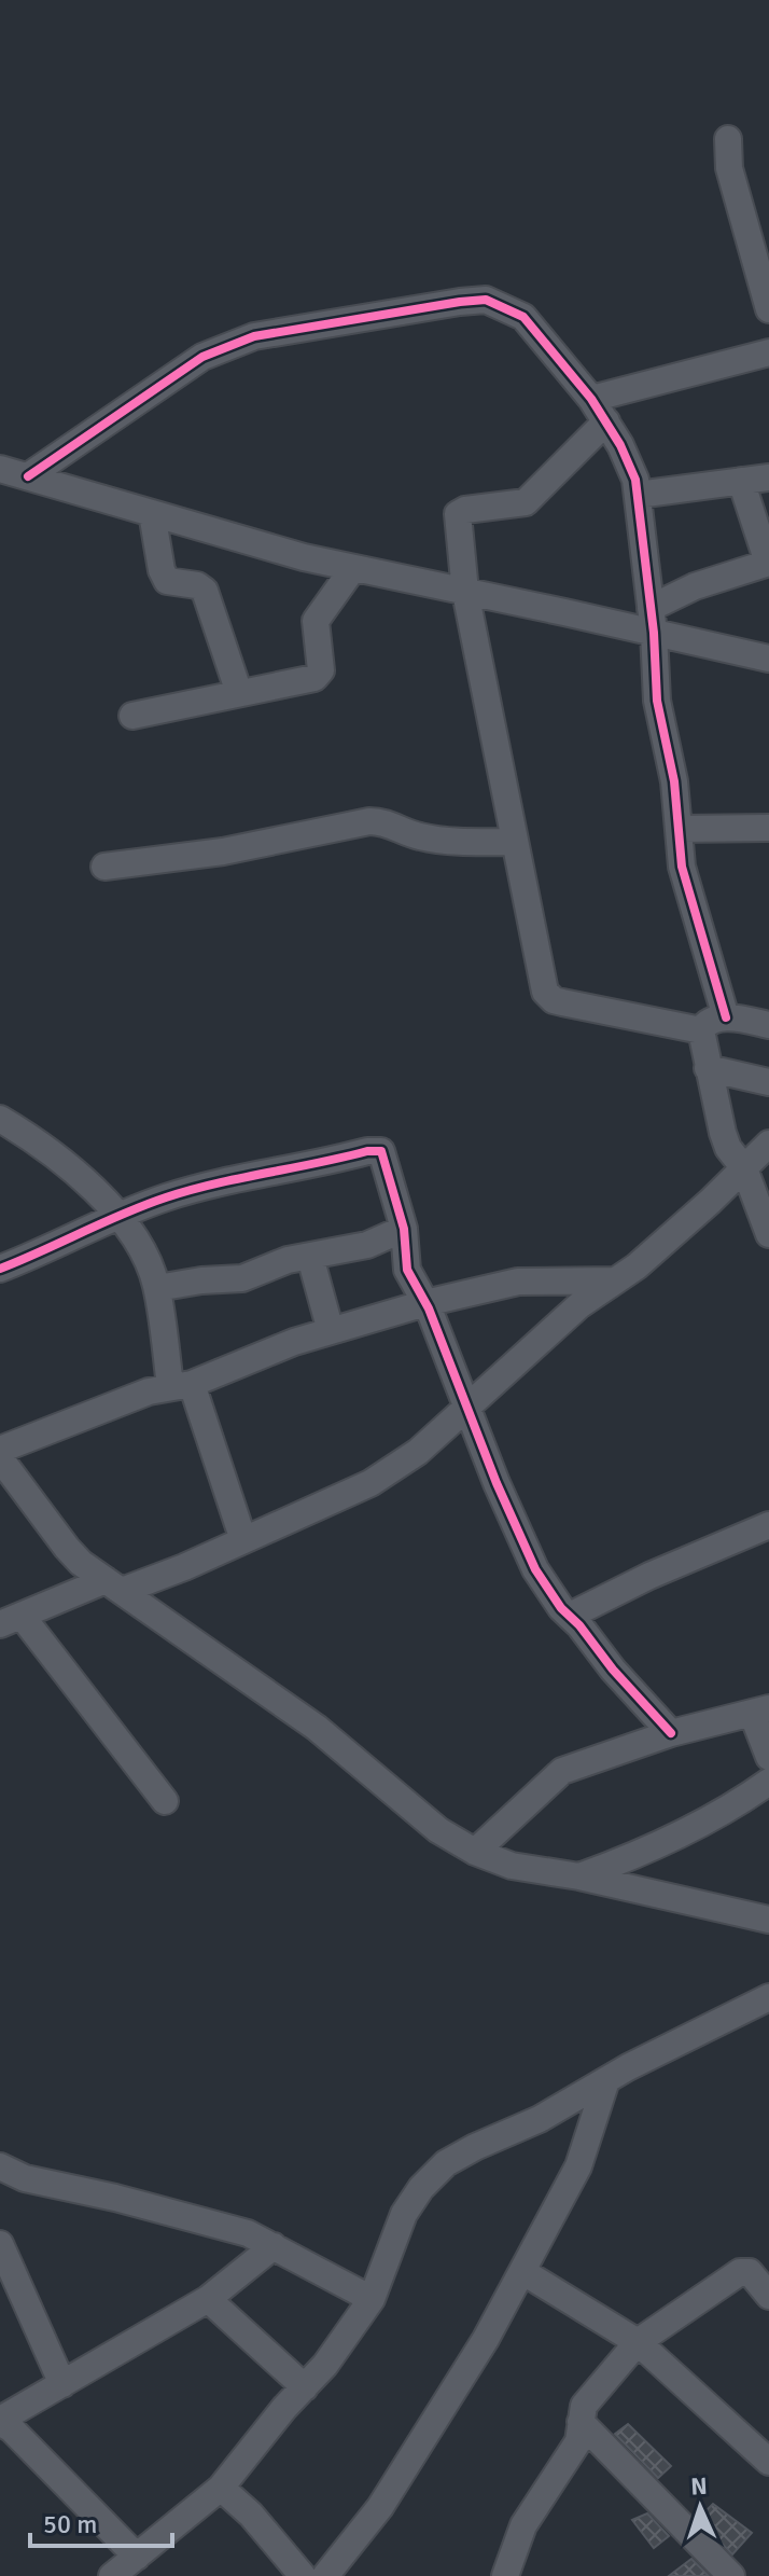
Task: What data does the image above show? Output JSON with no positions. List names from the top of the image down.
{
  "scale_bar": "50 m",
  "north": "top"
}
